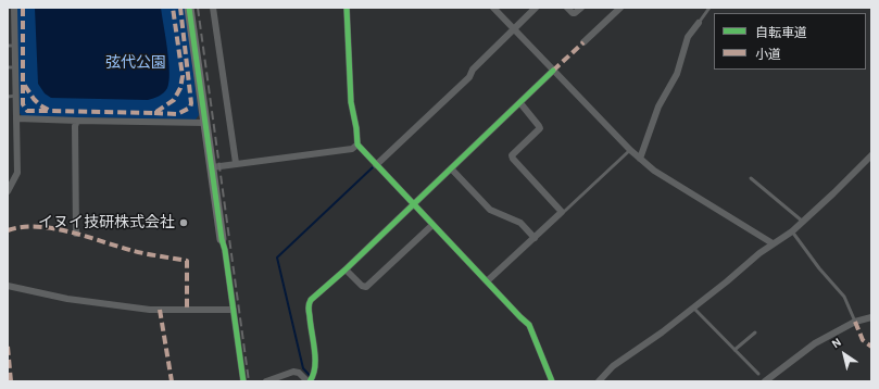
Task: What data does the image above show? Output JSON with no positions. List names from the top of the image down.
{
  "parks": ["弦代公園"],
  "places": ["イヌイ技研株式会社"],
  "legend": ["自転車道", "小道"],
  "north": "top left"
}
